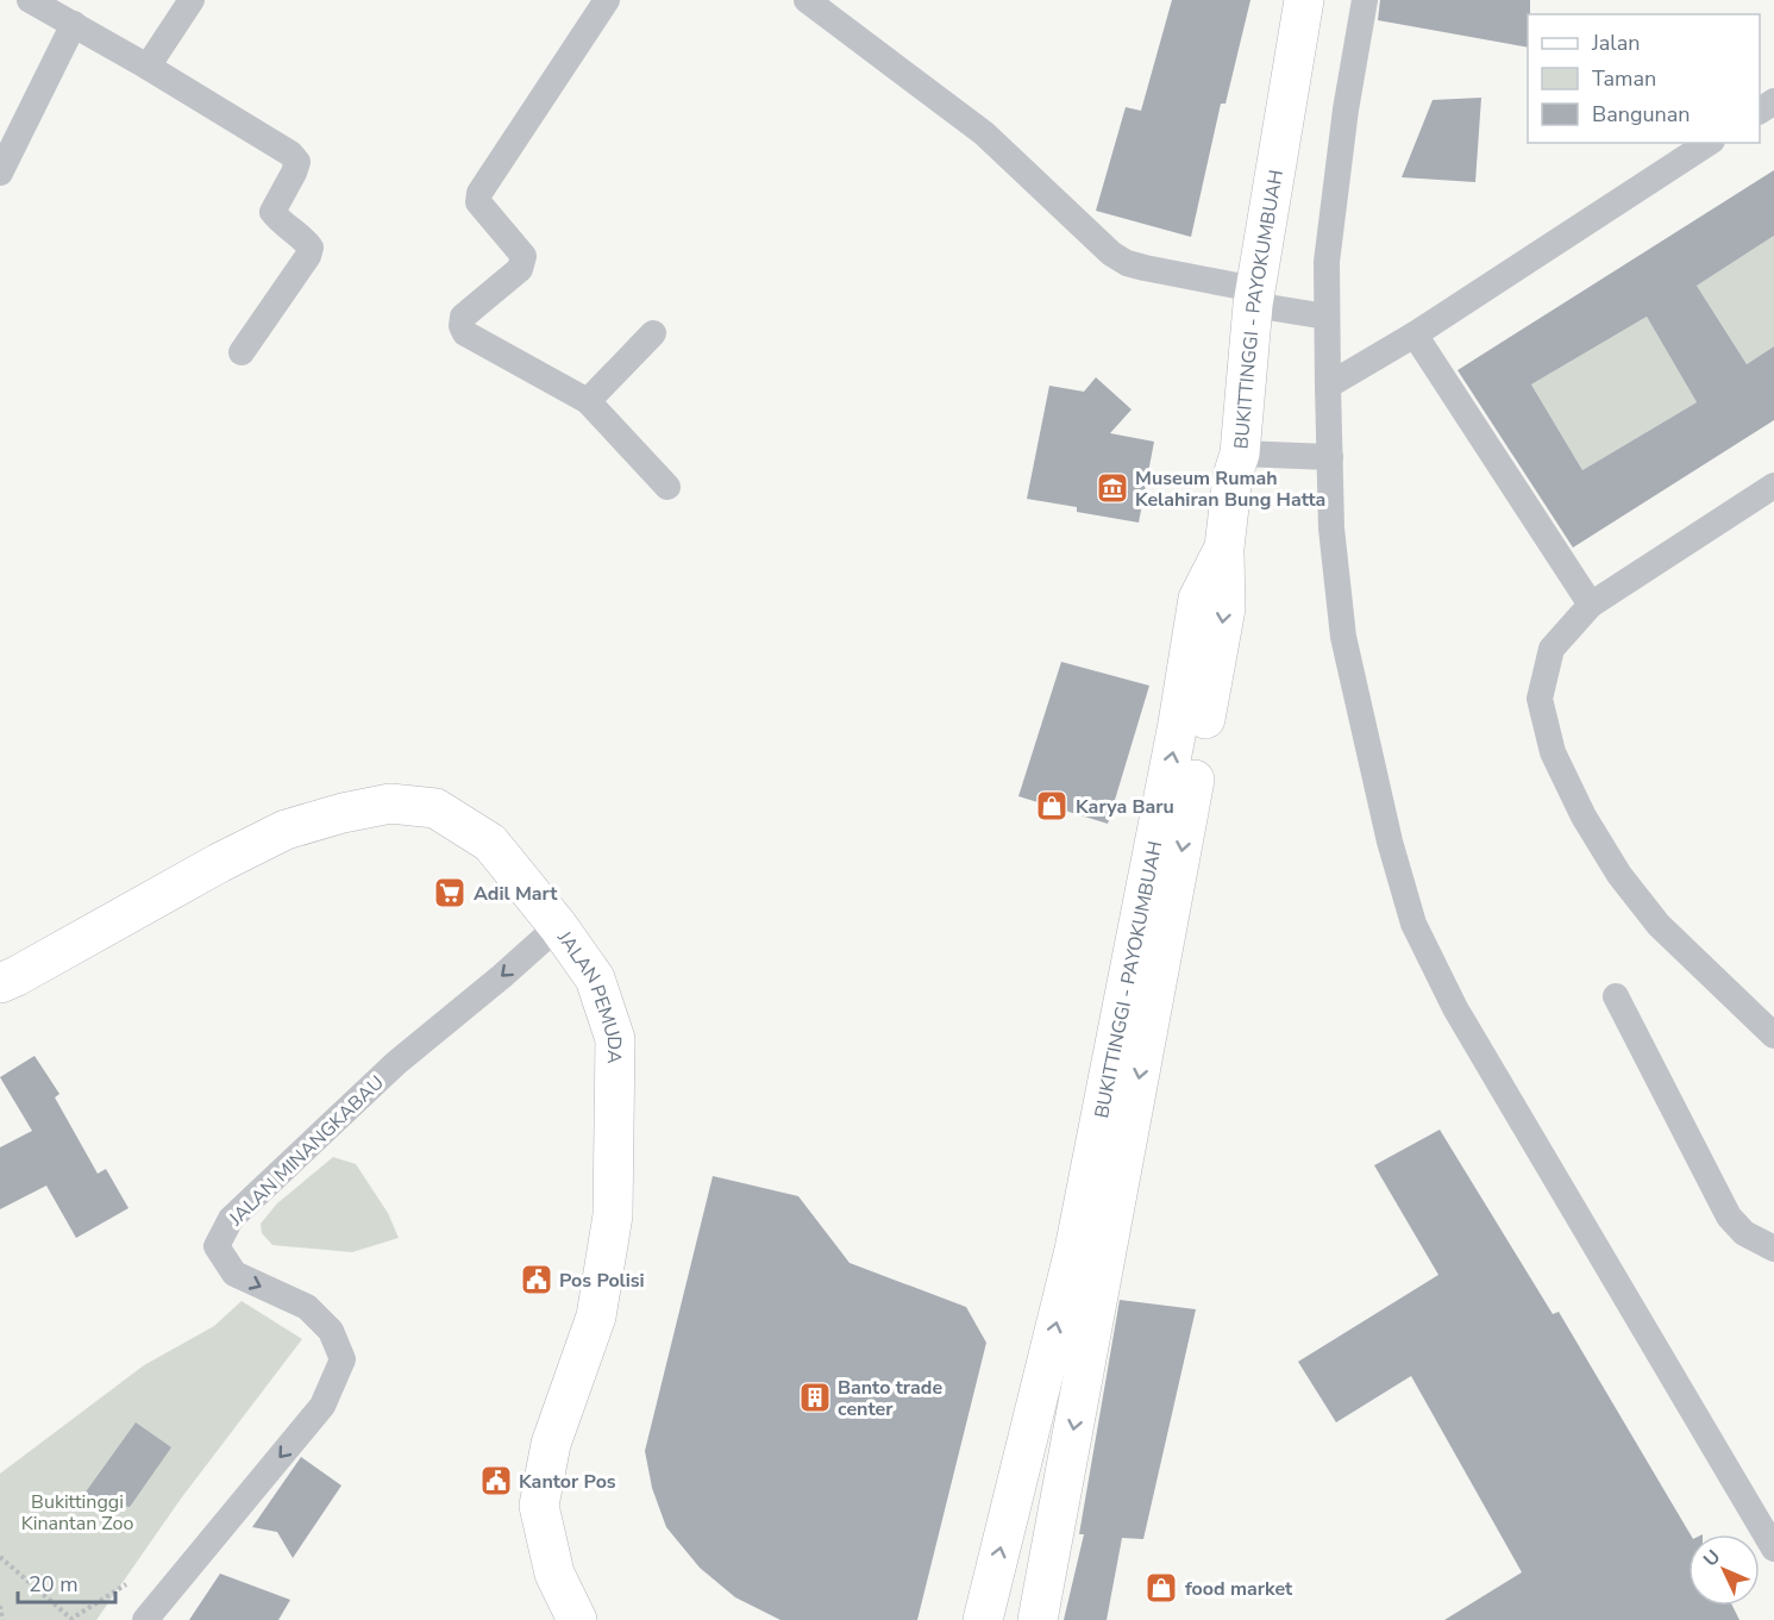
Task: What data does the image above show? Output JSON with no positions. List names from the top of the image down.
{
  "streets": {
    "main road": ["BUKITTINGGI - PAYOKUMBUAH", "JALAN PEMUDA"],
    "street": ["JALAN MINANGKABAU"]
  },
  "crossings": [
    ["JALAN PEMUDA", "JALAN MINANGKABAU"]
  ],
  "one_way": ["JALAN MINANGKABAU"],
  "parks": ["Bukittinggi Kinantan Zoo"],
  "places": {
    "museum": ["Museum Rumah Kelahiran Bung Hatta"],
    "shop": ["Karya Baru", "food market"],
    "supermarket": ["Adil Mart"],
    "public building": ["Pos Polisi", "Kantor Pos"],
    "building": ["Banto trade center"]
  },
  "legend": ["Jalan", "Taman", "Bangunan"],
  "scale_bar": "20 m",
  "north": "top left"
}
